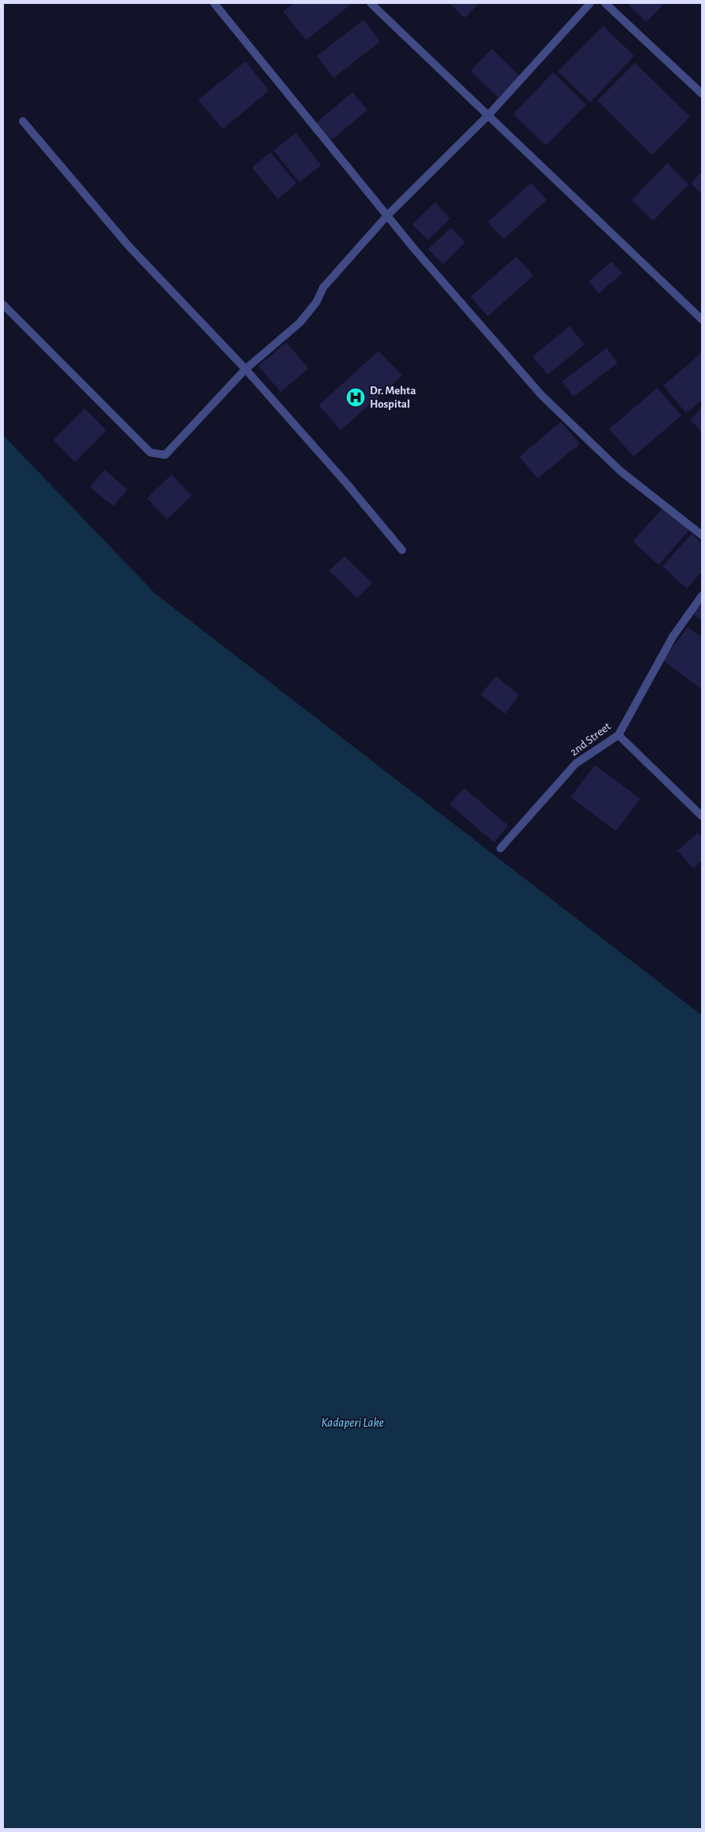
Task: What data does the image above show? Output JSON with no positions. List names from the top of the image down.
{
  "streets": {
    "street": ["2nd Street"]
  },
  "water": ["Kadaperi Lake"],
  "places": {
    "hospital": ["Dr. Mehta Hospital"]
  }
}
